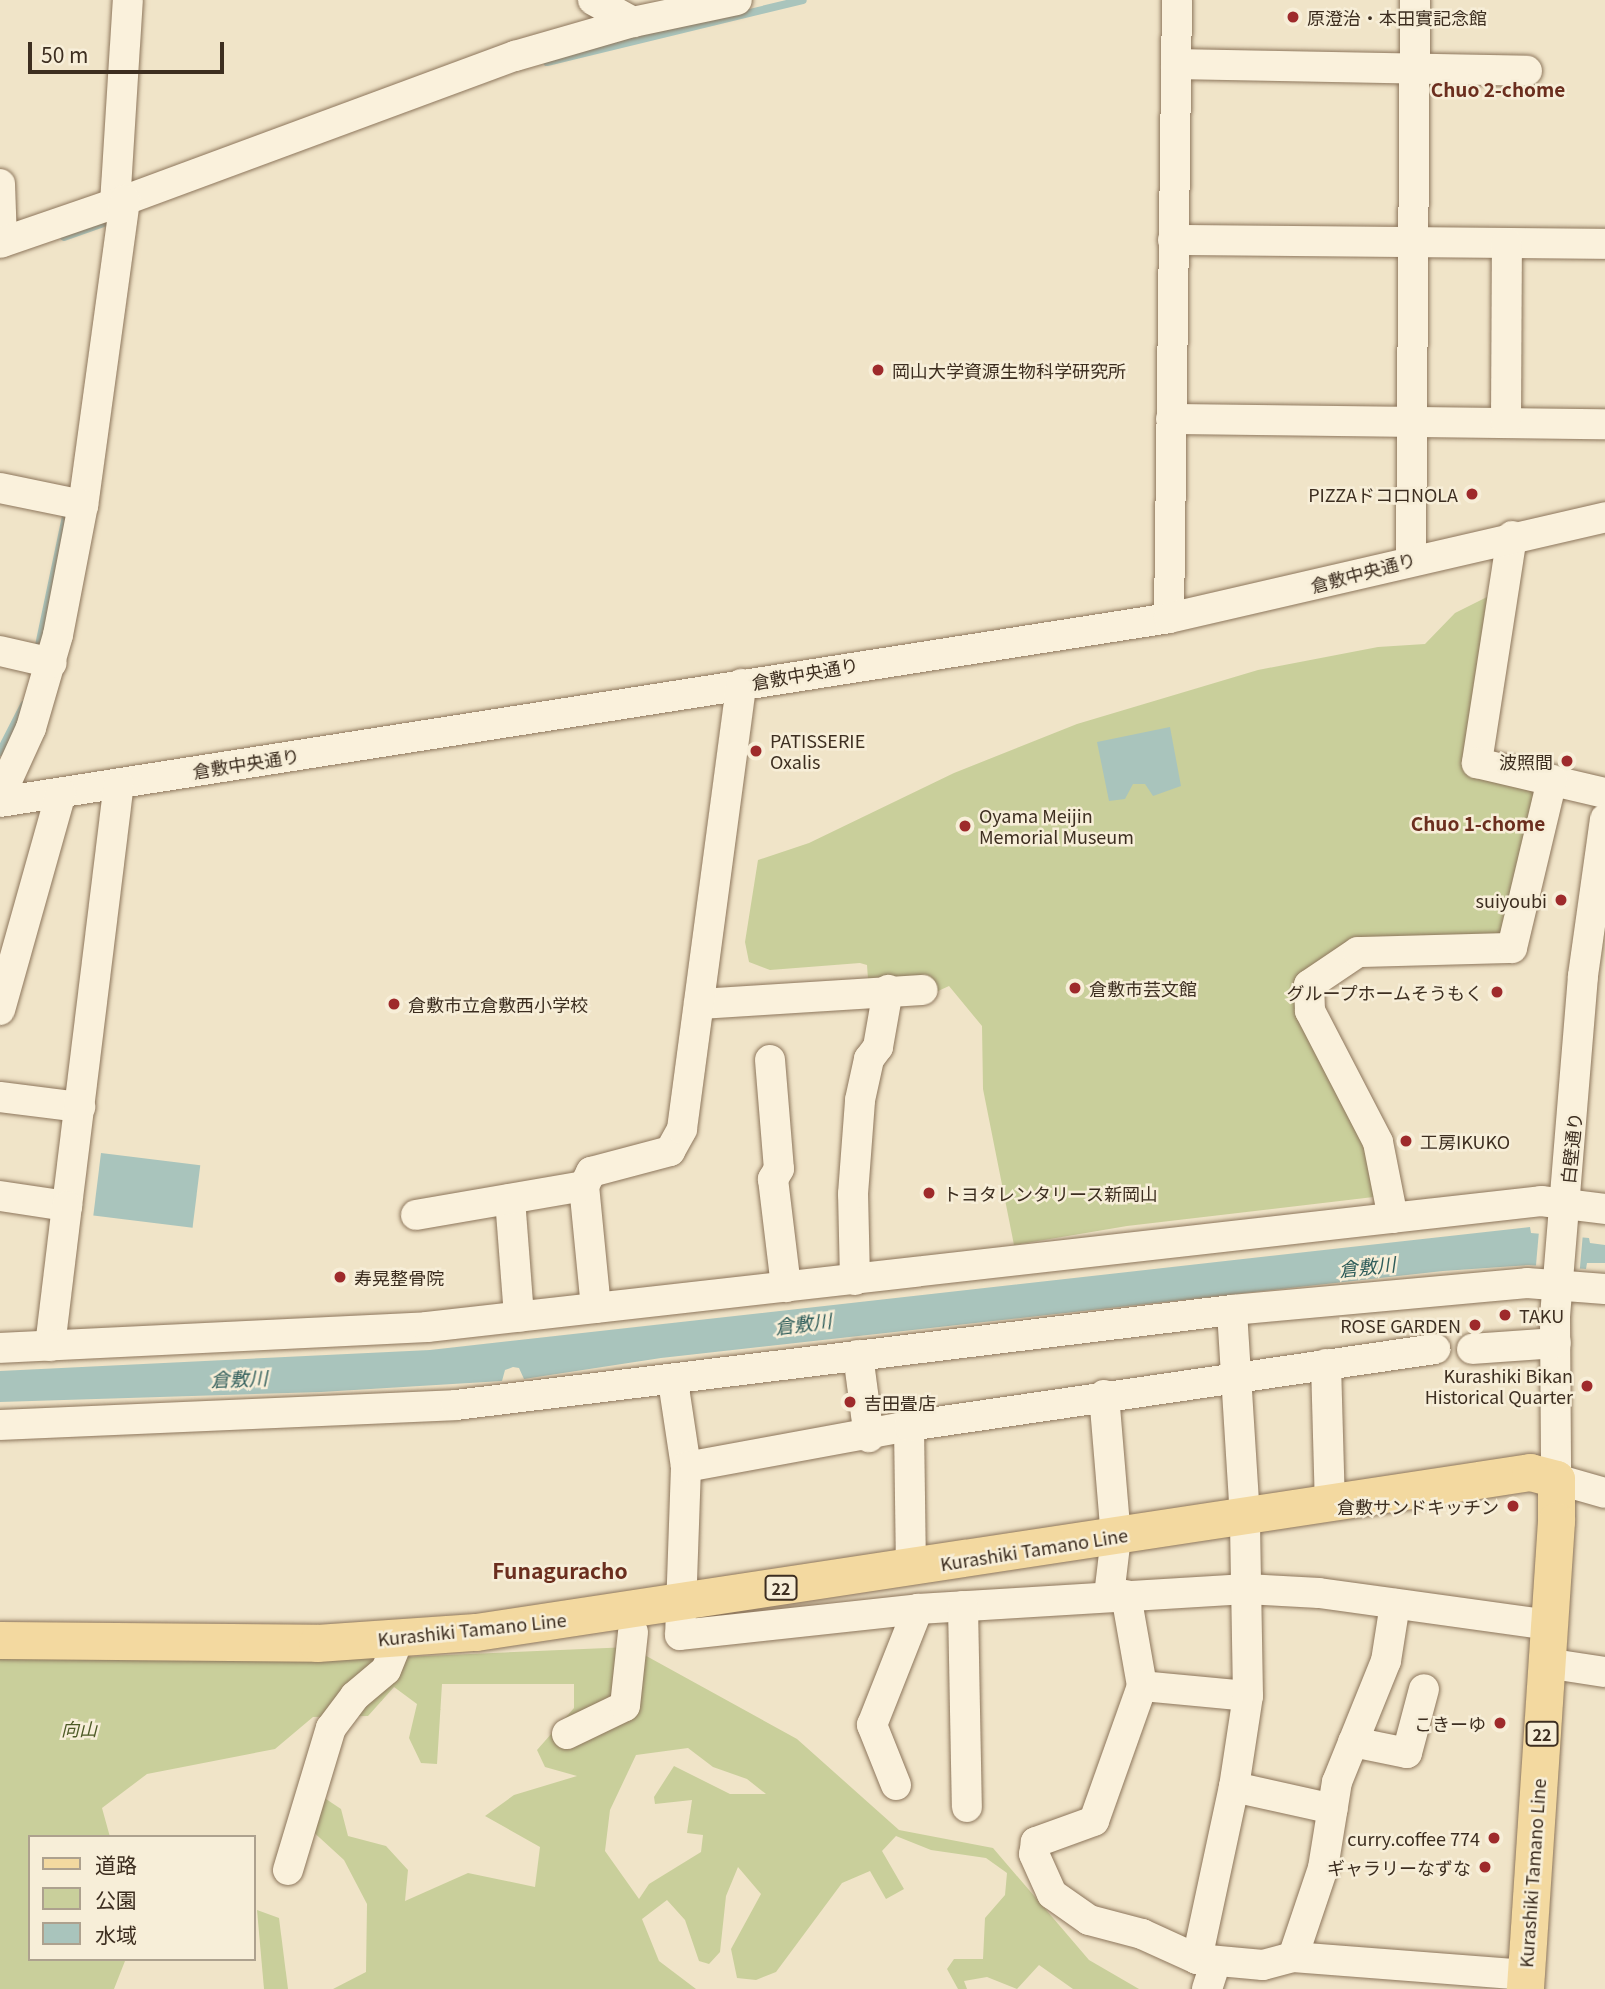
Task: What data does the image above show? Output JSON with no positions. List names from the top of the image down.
{
  "streets": {
    "main road": ["Kurashiki Tamano Line", "22"],
    "street": ["倉敷中央通り", "白壁通り"]
  },
  "crossings": [
    ["白壁通り", "Kurashiki Tamano Line"]
  ],
  "districts": ["Chuo 2-chome", "Chuo 1-chome", "Funaguracho"],
  "water": ["倉敷川"],
  "parks": ["向山"],
  "places": [
    "原澄治・本田實記念館",
    "岡山大学資源生物科学研究所",
    "PIZZAドコロNOLA",
    "PATISSERIE Oxalis",
    "波照間",
    "Oyama Meijin Memorial Museum",
    "suiyoubi",
    "倉敷市芸文館",
    "グループホームそうもく",
    "倉敷市立倉敷西小学校",
    "工房IKUKO",
    "トヨタレンタリース新岡山",
    "寿晃整骨院",
    "TAKU",
    "ROSE GARDEN",
    "Kurashiki Bikan Historical Quarter",
    "吉田畳店",
    "倉敷サンドキッチン",
    "こきーゆ",
    "curry.coffee 774",
    "ギャラリーなずな"
  ],
  "legend": ["道路", "公園", "水域"],
  "scale_bar": "50 m"
}
